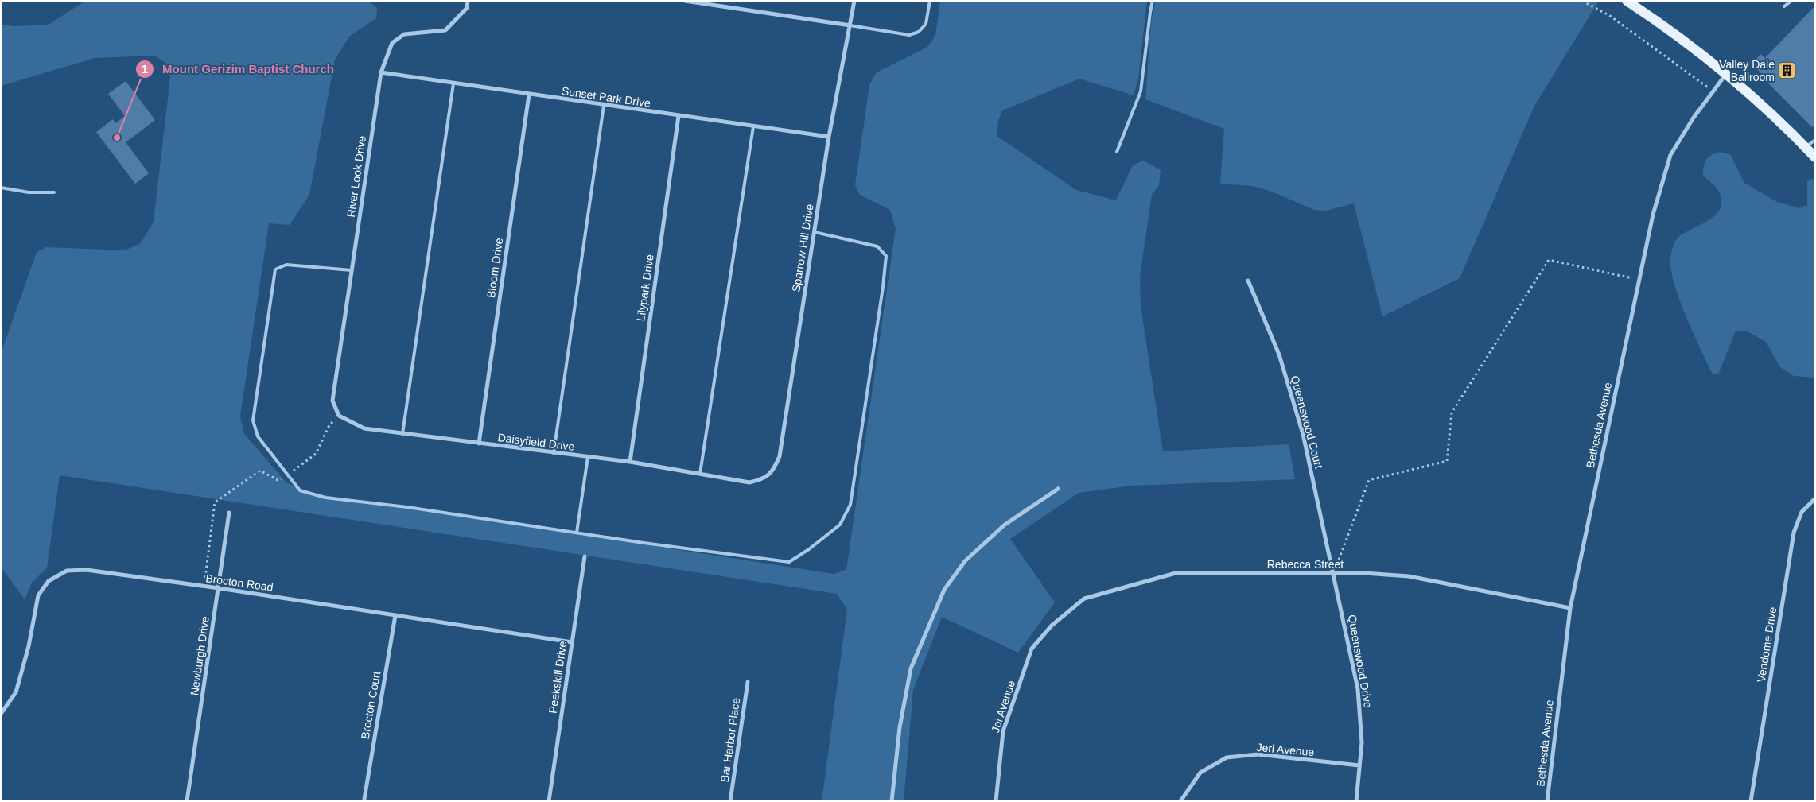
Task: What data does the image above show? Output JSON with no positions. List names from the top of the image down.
{
  "streets": {
    "street": [
      "Sunset Park Drive",
      "River Look Drive",
      "Sparrow Hill Drive",
      "Bloom Drive",
      "Lilypark Drive",
      "Queenswood Court",
      "Bethesda Avenue",
      "Daisyfield Drive",
      "Rebecca Street",
      "Brocton Road",
      "Vendome Drive",
      "Newburgh Drive",
      "Queenswood Drive",
      "Peekskill Drive",
      "Brocton Court",
      "Joi Avenue",
      "Bar Harbor Place",
      "Jeri Avenue"
    ]
  },
  "crossings": [
    ["Sunset Park Drive", "River Look Drive"],
    ["Sunset Park Drive", "Sparrow Hill Drive"],
    ["Sunset Park Drive", "Bloom Drive"],
    ["Sunset Park Drive", "Lilypark Drive"],
    ["River Look Drive", "Daisyfield Drive"],
    ["Sparrow Hill Drive", "Daisyfield Drive"],
    ["Bloom Drive", "Daisyfield Drive"],
    ["Lilypark Drive", "Daisyfield Drive"],
    ["Queenswood Court", "Rebecca Street"],
    ["Queenswood Court", "Queenswood Drive"],
    ["Bethesda Avenue", "Rebecca Street"],
    ["Rebecca Street", "Queenswood Drive"],
    ["Rebecca Street", "Joi Avenue"],
    ["Brocton Road", "Newburgh Drive"],
    ["Brocton Road", "Peekskill Drive"],
    ["Brocton Road", "Brocton Court"],
    ["Queenswood Drive", "Jeri Avenue"]
  ],
  "places": {
    "building": ["Valley Dale Ballroom"],
    "other": ["Mount Gerizim Baptist Church"]
  }
}
